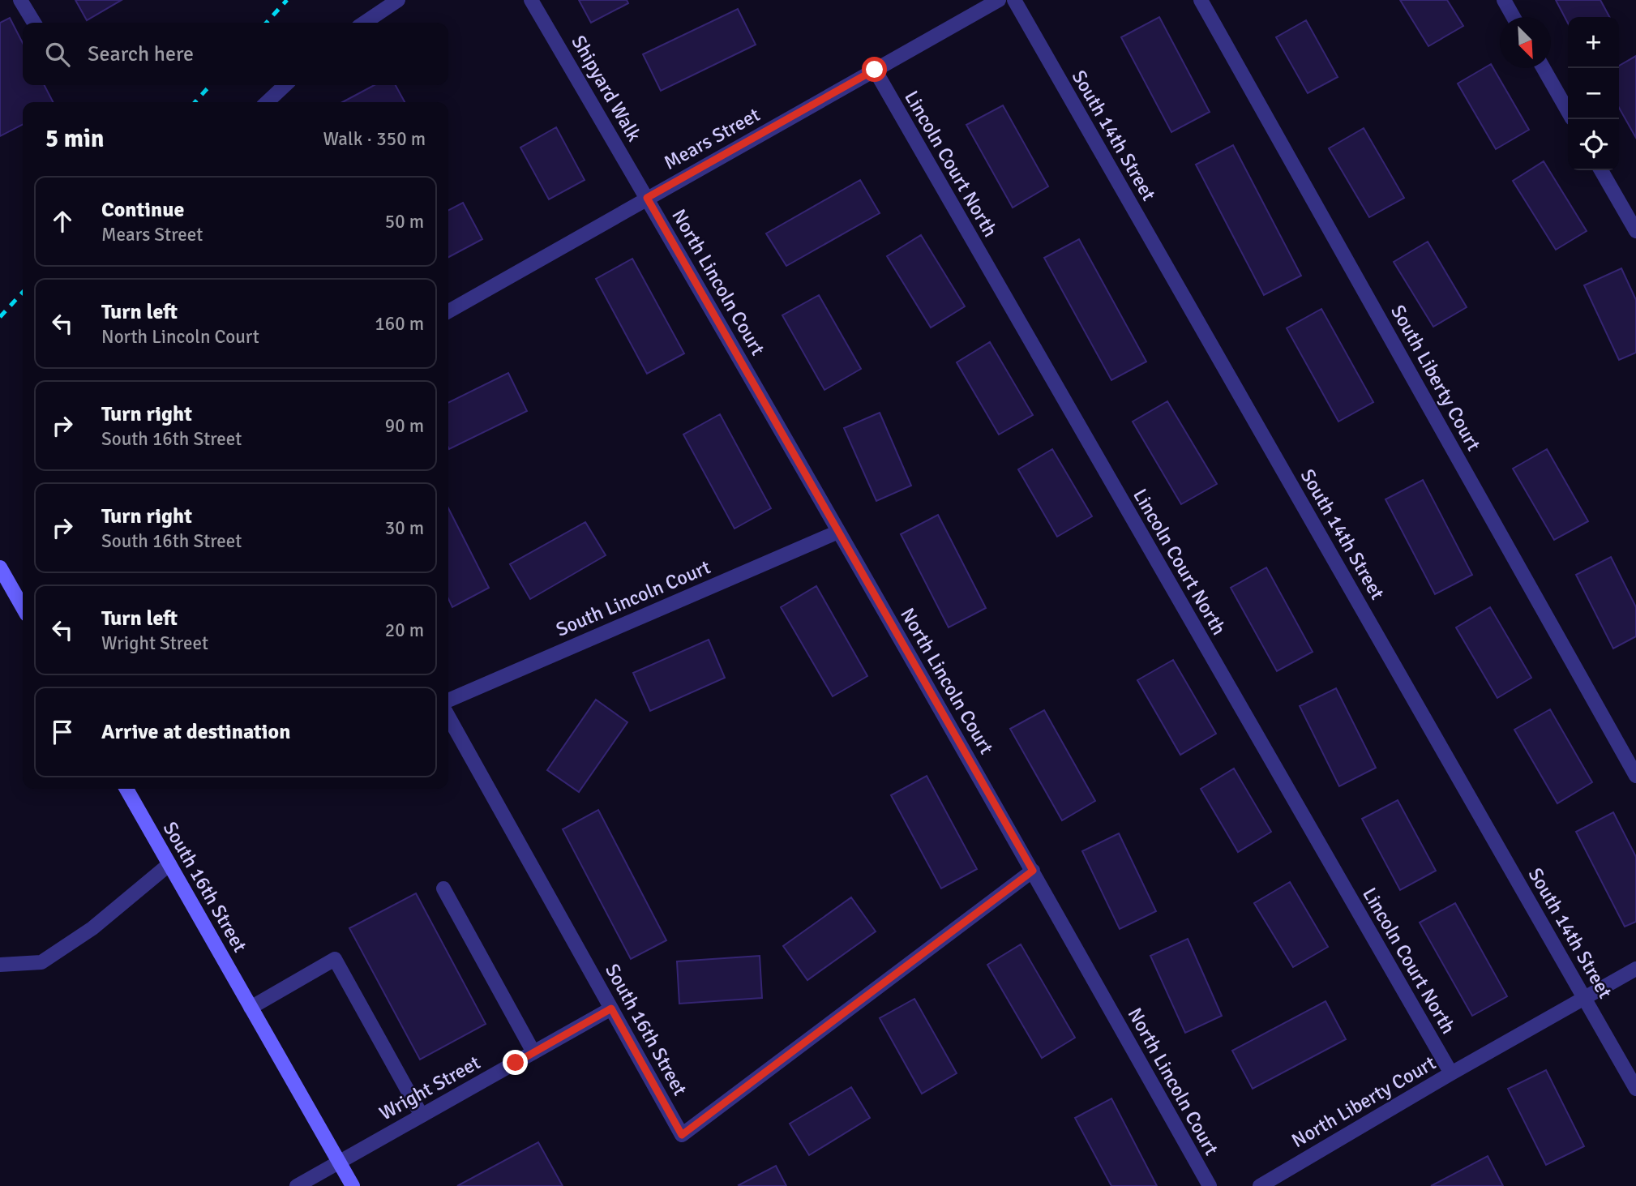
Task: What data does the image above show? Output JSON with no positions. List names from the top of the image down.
{
  "streets": {
    "main road": ["South 16th Street"],
    "street": [
      "Shipyard Walk",
      "South 14th Street",
      "Mears Street",
      "Lincoln Court North",
      "North Lincoln Court",
      "South Liberty Court",
      "South Lincoln Court",
      "Wright Street",
      "North Liberty Court"
    ]
  },
  "crossings": [
    ["Shipyard Walk", "Mears Street"],
    ["Shipyard Walk", "North Lincoln Court"],
    ["South 14th Street", "North Liberty Court"],
    ["Mears Street", "Lincoln Court North"],
    ["Mears Street", "North Lincoln Court"],
    ["Lincoln Court North", "North Liberty Court"],
    ["North Lincoln Court", "South Lincoln Court"],
    ["North Lincoln Court", "South 16th Street"],
    ["South 16th Street", "Wright Street"]
  ],
  "north": "bottom right",
  "page": {
    "map_buttons": ["+", "−"],
    "search": "Search here",
    "heading": ["5 min", "Walk · 350 m"],
    "list": [
      ["Continue", "Mears Street", "50 m"],
      ["Turn left", "North Lincoln Court", "160 m"],
      ["Turn right", "South 16th Street", "90 m"],
      ["Turn right", "South 16th Street", "30 m"],
      ["Turn left", "Wright Street", "20 m"],
      "Arrive at destination"
    ]
  }
}
